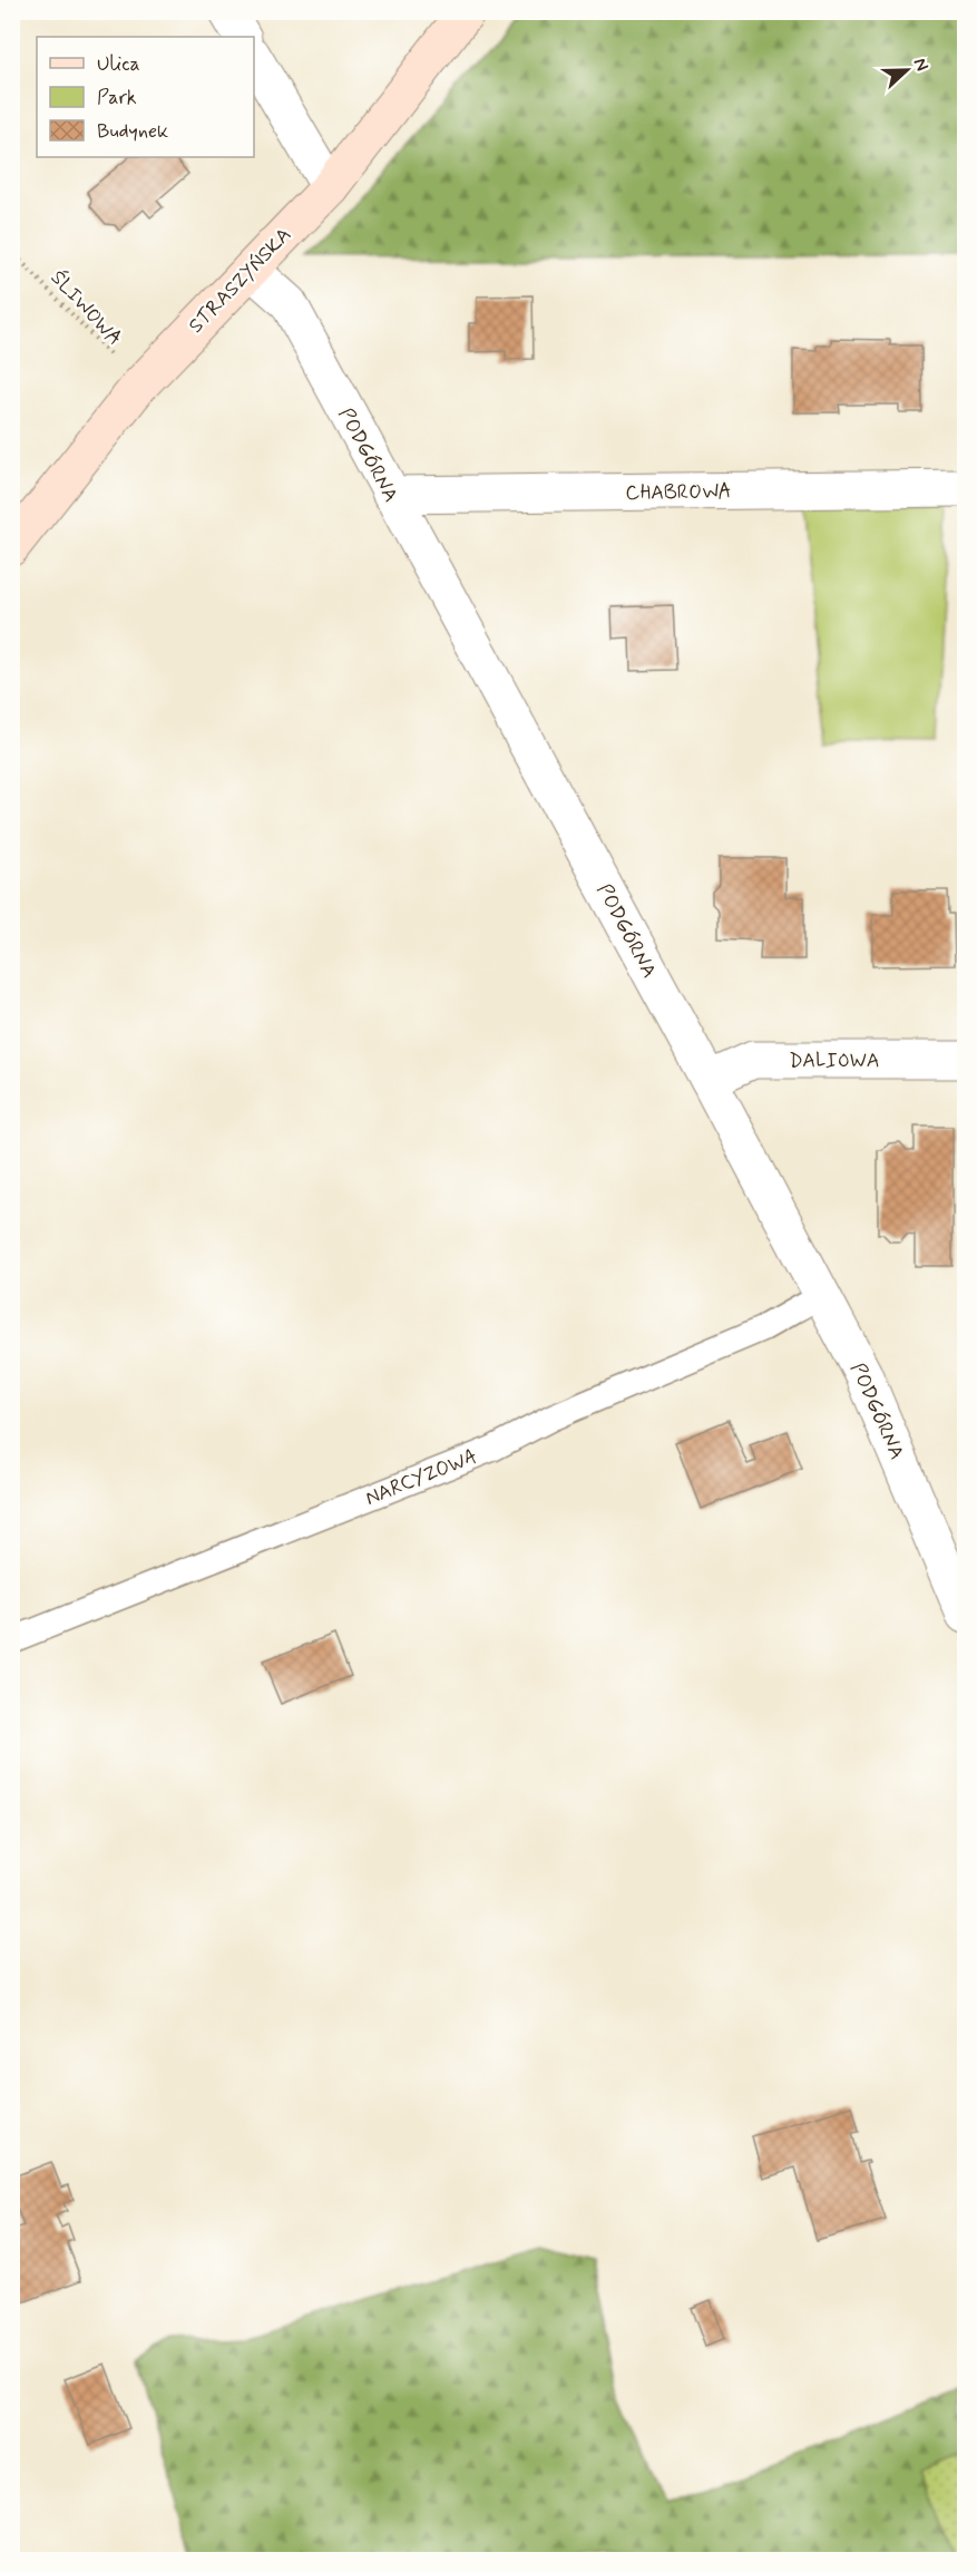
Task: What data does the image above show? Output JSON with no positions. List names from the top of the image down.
{
  "streets": {
    "street": [
      "STRASZYŃSKA",
      "PODGÓRNA",
      "CHABROWA",
      "DALIOWA"
    ],
    "lane": ["NARCYZOWA"],
    "path": ["ŚLIWOWA"]
  },
  "crossings": [
    ["STRASZYŃSKA", "ŚLIWOWA"],
    ["STRASZYŃSKA", "PODGÓRNA"],
    ["PODGÓRNA", "CHABROWA"],
    ["PODGÓRNA", "DALIOWA"],
    ["PODGÓRNA", "NARCYZOWA"]
  ],
  "legend": ["Ulica", "Park", "Budynek"],
  "north": "right"
}
